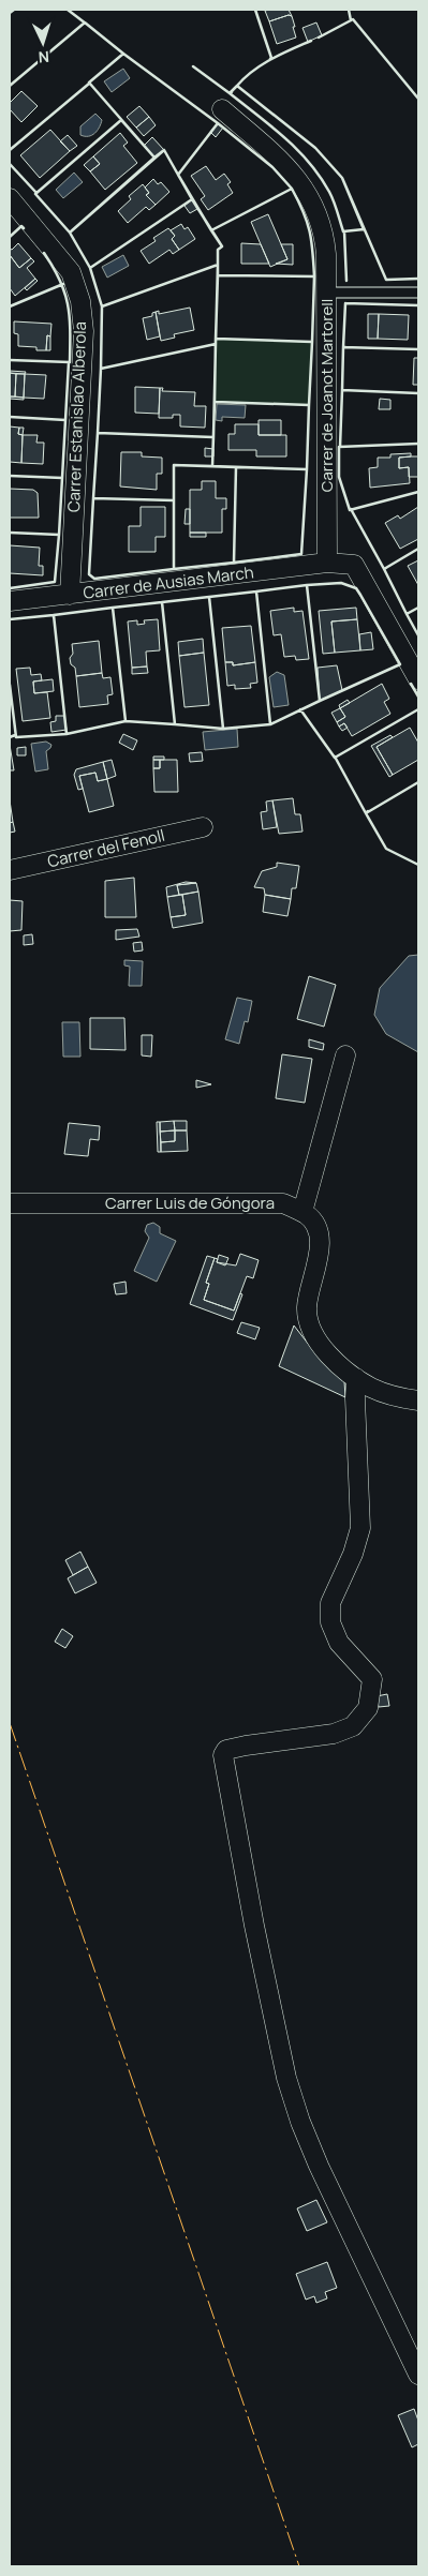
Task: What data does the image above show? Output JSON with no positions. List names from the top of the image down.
{
  "streets": {
    "street": [
      "Carrer de Joanot Martorell",
      "Carrer Estanislao Alberola",
      "Carrer de Ausias March",
      "Carrer del Fenoll",
      "Carrer Luis de Góngora"
    ]
  },
  "crossings": [
    ["Carrer de Joanot Martorell", "Carrer de Ausias March"],
    ["Carrer Estanislao Alberola", "Carrer de Ausias March"]
  ],
  "north": "bottom"
}
